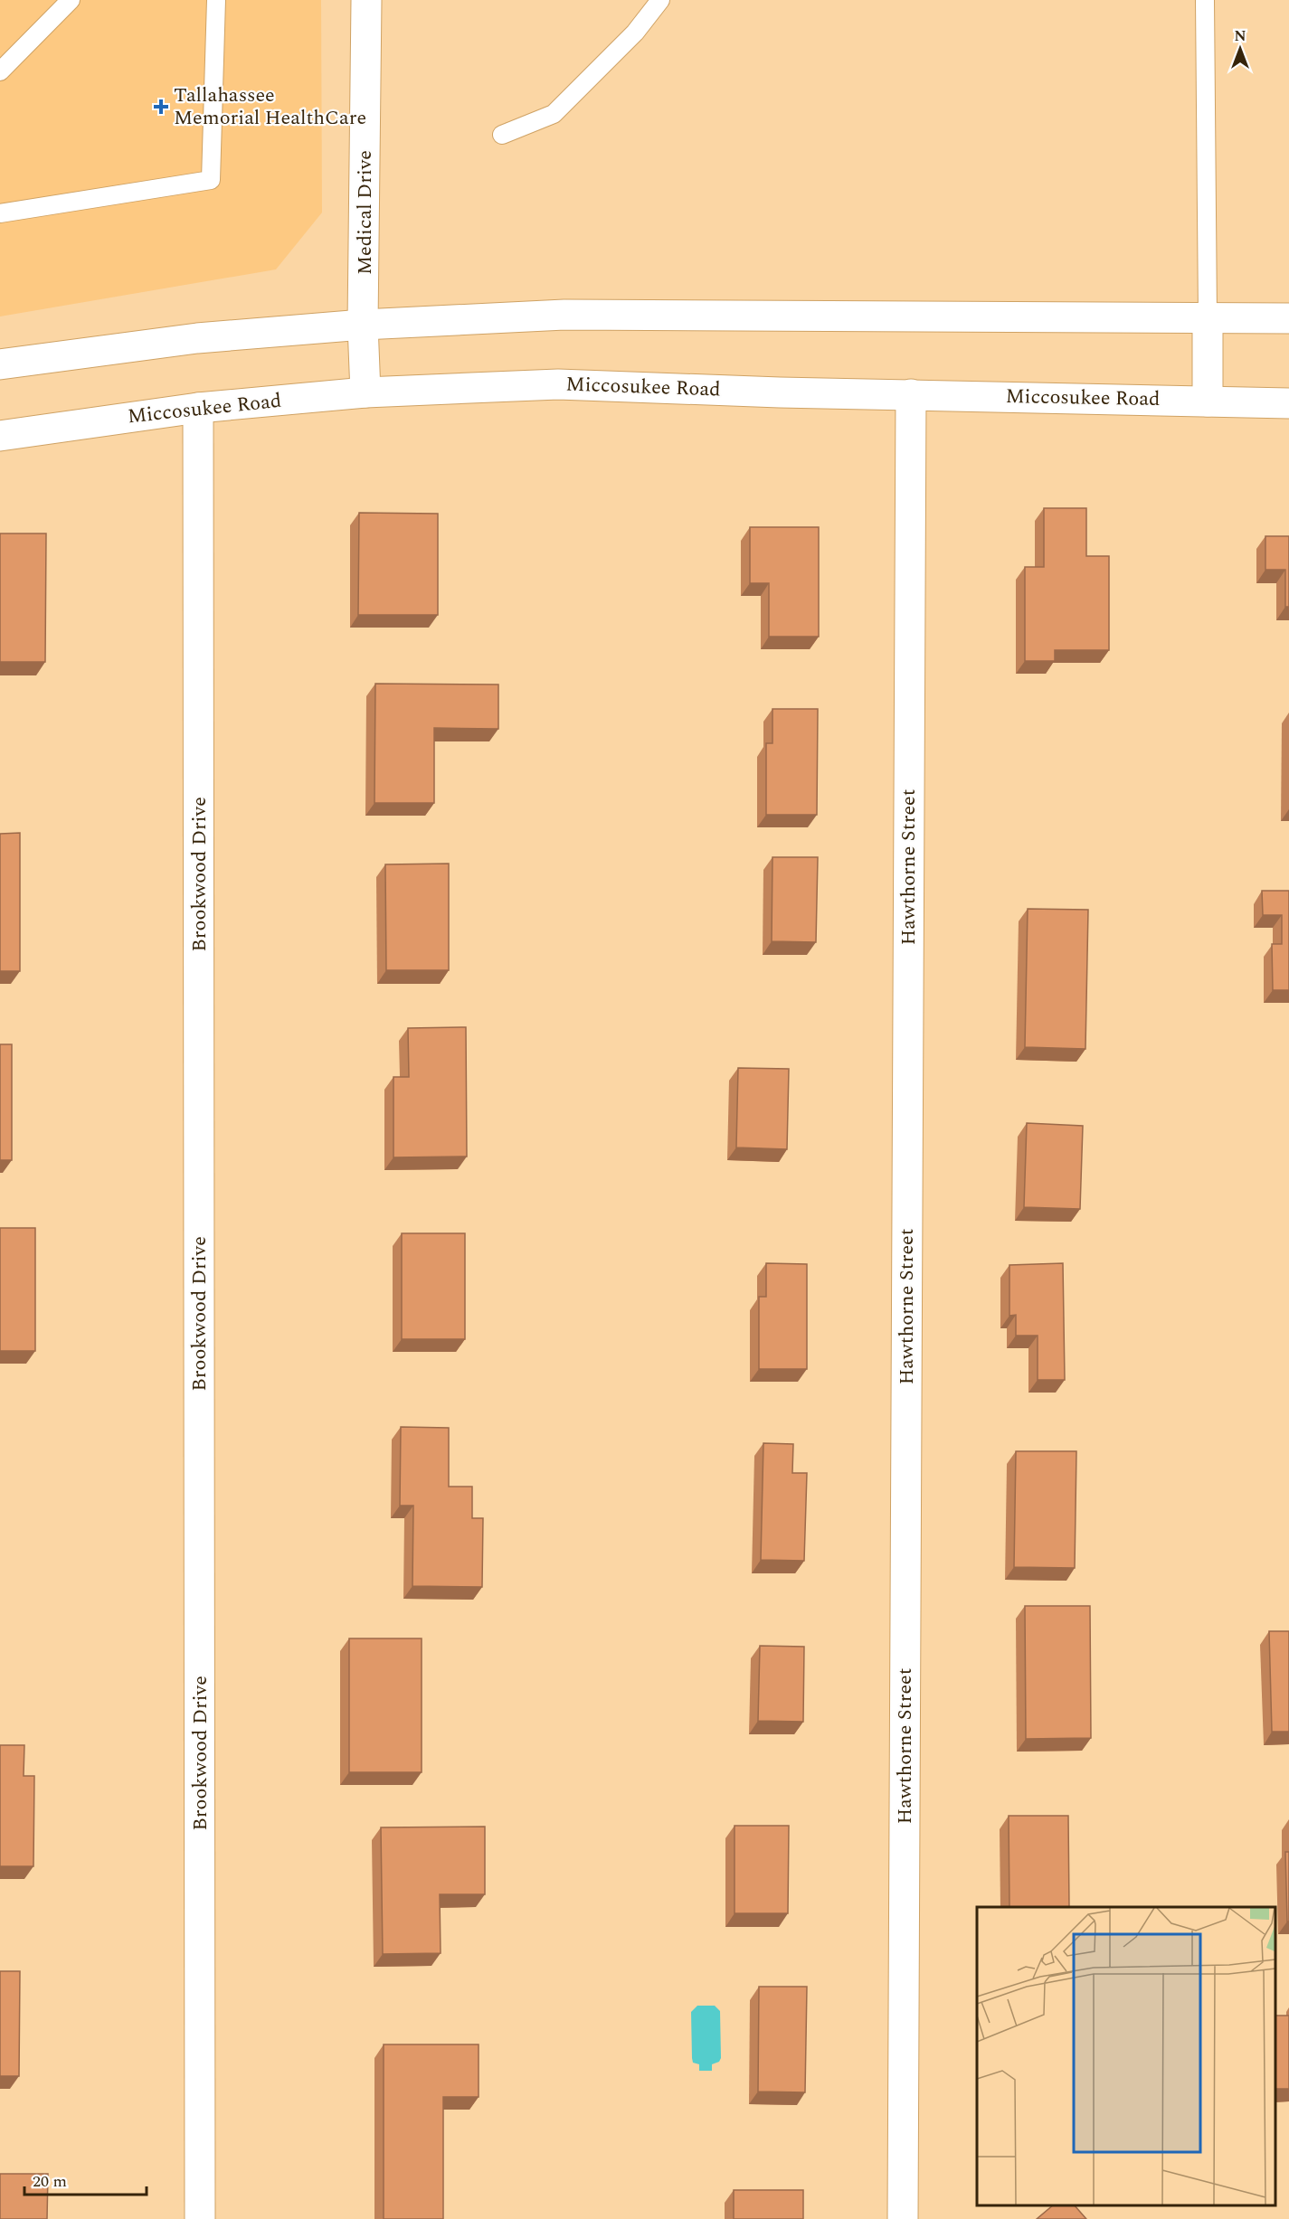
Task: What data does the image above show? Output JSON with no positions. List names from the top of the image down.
{
  "streets": {
    "street": [
      "Medical Drive",
      "Miccosukee Road",
      "Hawthorne Street",
      "Brookwood Drive"
    ]
  },
  "crossings": [
    ["Medical Drive", "Miccosukee Road"],
    ["Miccosukee Road", "Hawthorne Street"],
    ["Miccosukee Road", "Brookwood Drive"]
  ],
  "places": {
    "health": ["Tallahassee Memorial HealthCare"]
  },
  "scale_bar": "20 m",
  "north": "top"
}
